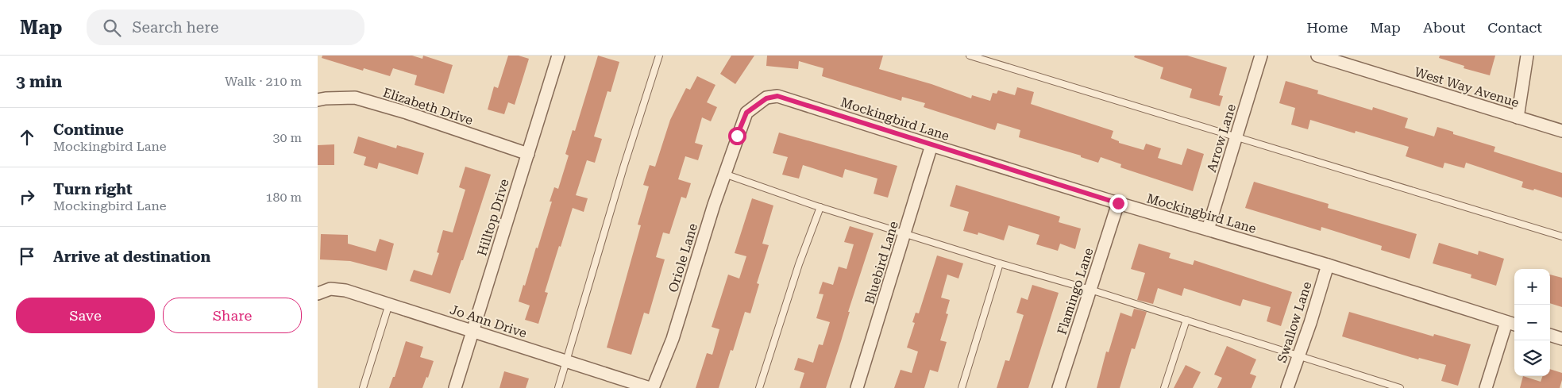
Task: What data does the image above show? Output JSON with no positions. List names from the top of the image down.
{
  "streets": {
    "street": [
      "West Way Avenue",
      "Elizabeth Drive",
      "Mockingbird Lane",
      "Arrow Lane",
      "Hilltop Drive",
      "Oriole Lane",
      "Bluebird Lane",
      "Flamingo Lane",
      "Jo Ann Drive",
      "Swallow Lane"
    ]
  },
  "crossings": [
    ["Elizabeth Drive", "Hilltop Drive"],
    ["Mockingbird Lane", "Arrow Lane"],
    ["Mockingbird Lane", "Oriole Lane"],
    ["Mockingbird Lane", "Bluebird Lane"],
    ["Mockingbird Lane", "Flamingo Lane"],
    ["Mockingbird Lane", "Swallow Lane"],
    ["Hilltop Drive", "Jo Ann Drive"],
    ["Oriole Lane", "Jo Ann Drive"]
  ],
  "page": {
    "header": "Map",
    "search": "Search here",
    "nav": [
      "Home",
      "Map",
      "About",
      "Contact"
    ],
    "heading": ["3 min", "Walk · 210 m"],
    "list": [
      ["Continue", "Mockingbird Lane", "30 m"],
      ["Turn right", "Mockingbird Lane", "180 m"],
      "Arrive at destination"
    ],
    "map_buttons": ["+", "−"],
    "buttons": ["Save", "Share"]
  }
}
